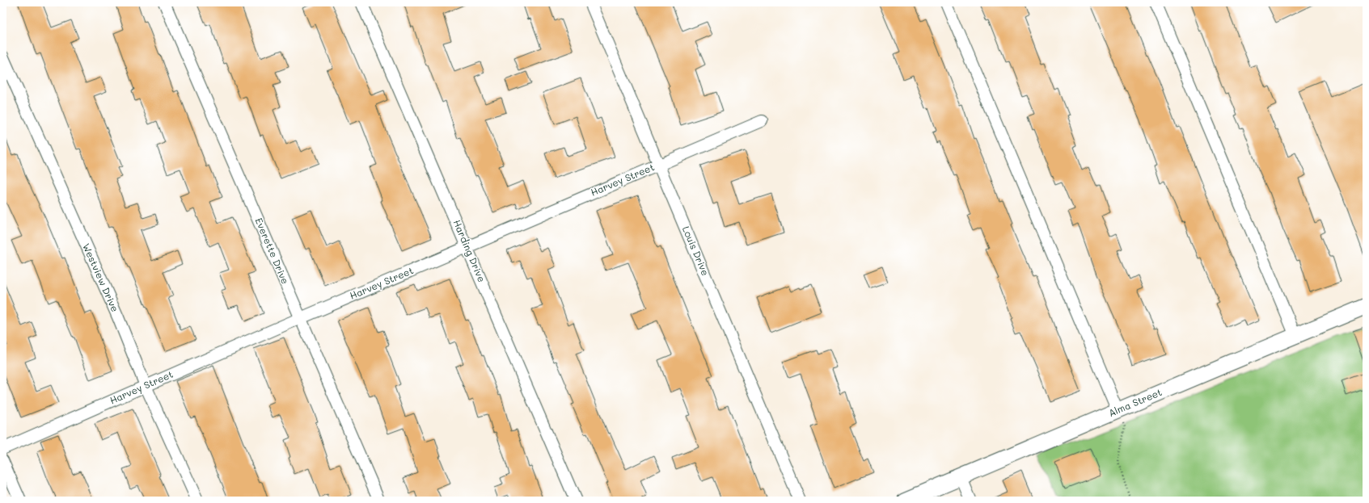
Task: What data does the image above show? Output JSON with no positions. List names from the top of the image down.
{
  "streets": {
    "street": [
      "Harvey Street",
      "Everette Drive",
      "Harding Drive",
      "Louis Drive",
      "Westview Drive",
      "Alma Street"
    ]
  },
  "crossings": [
    ["Harvey Street", "Everette Drive"],
    ["Harvey Street", "Harding Drive"],
    ["Harvey Street", "Louis Drive"],
    ["Harvey Street", "Westview Drive"]
  ]
}
